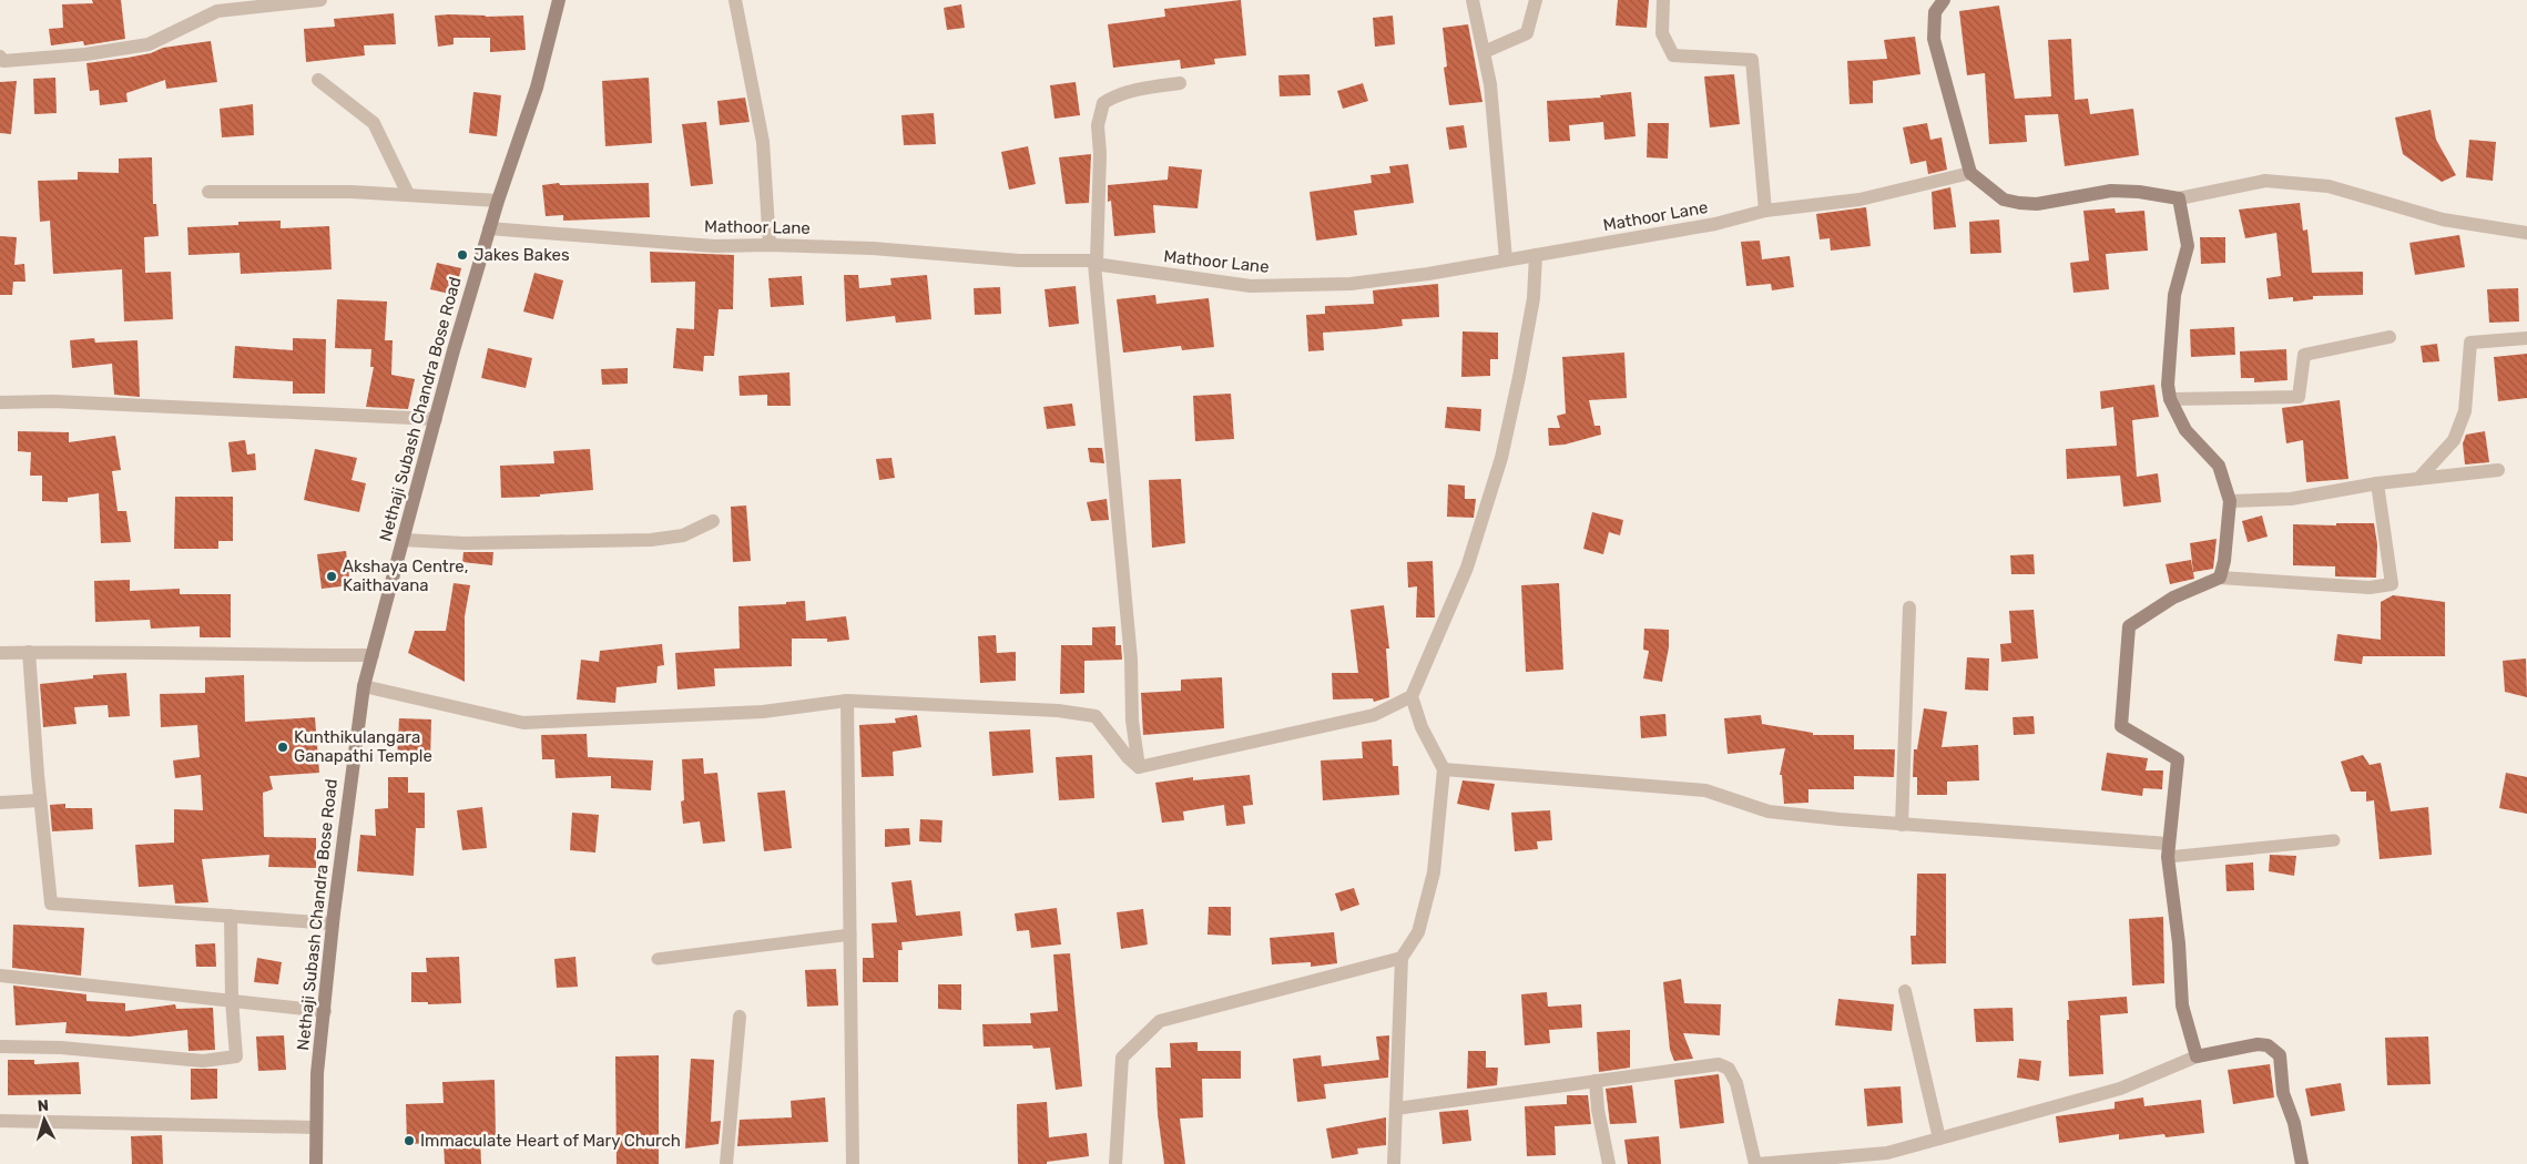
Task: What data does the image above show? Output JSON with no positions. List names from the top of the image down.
{
  "streets": {
    "street": ["Mathoor Lane", "Nethaji Subash Chandra Bose Road"]
  },
  "crossings": [
    ["Mathoor Lane", "Nethaji Subash Chandra Bose Road"]
  ],
  "places": [
    "Jakes Bakes",
    "Akshaya Centre, Kaithavana",
    "Kunthikulangara Ganapathi Temple",
    "Immaculate Heart of Mary Church"
  ],
  "north": "top"
}
